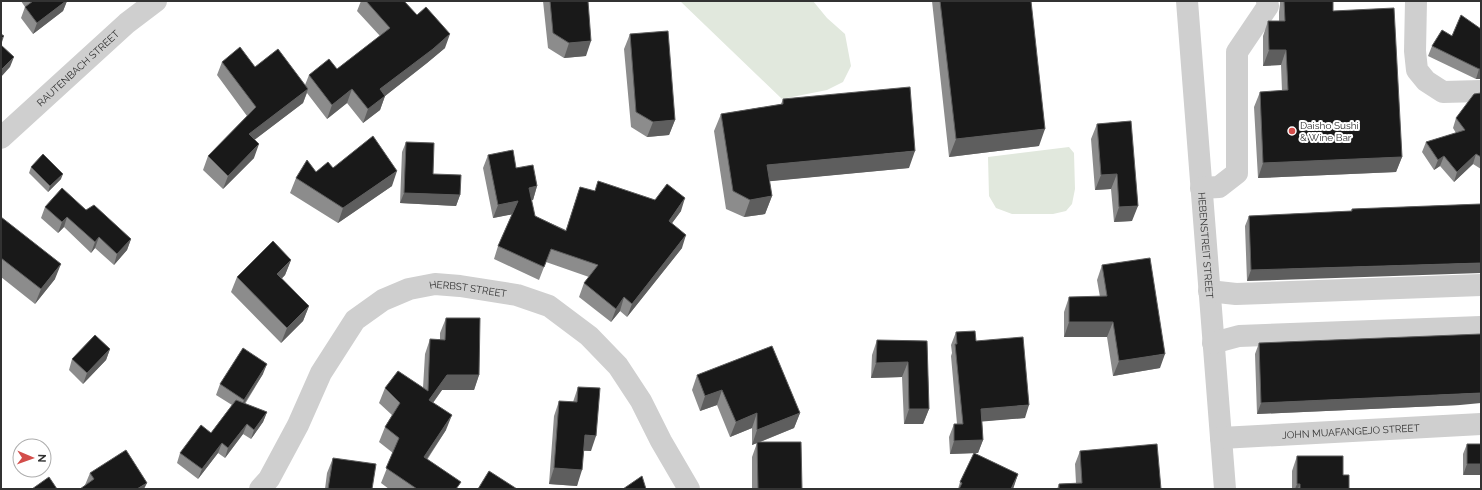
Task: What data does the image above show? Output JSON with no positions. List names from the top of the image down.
{
  "streets": {
    "street": [
      "RAUTENBACH STREET",
      "HEBENSTREIT STREET",
      "HERBST STREET",
      "JOHN MUAFANGEJO STREET"
    ]
  },
  "crossings": [
    ["HEBENSTREIT STREET", "JOHN MUAFANGEJO STREET"]
  ],
  "places": ["Daisho Sushi & Wine Bar"],
  "north": "right"
}
